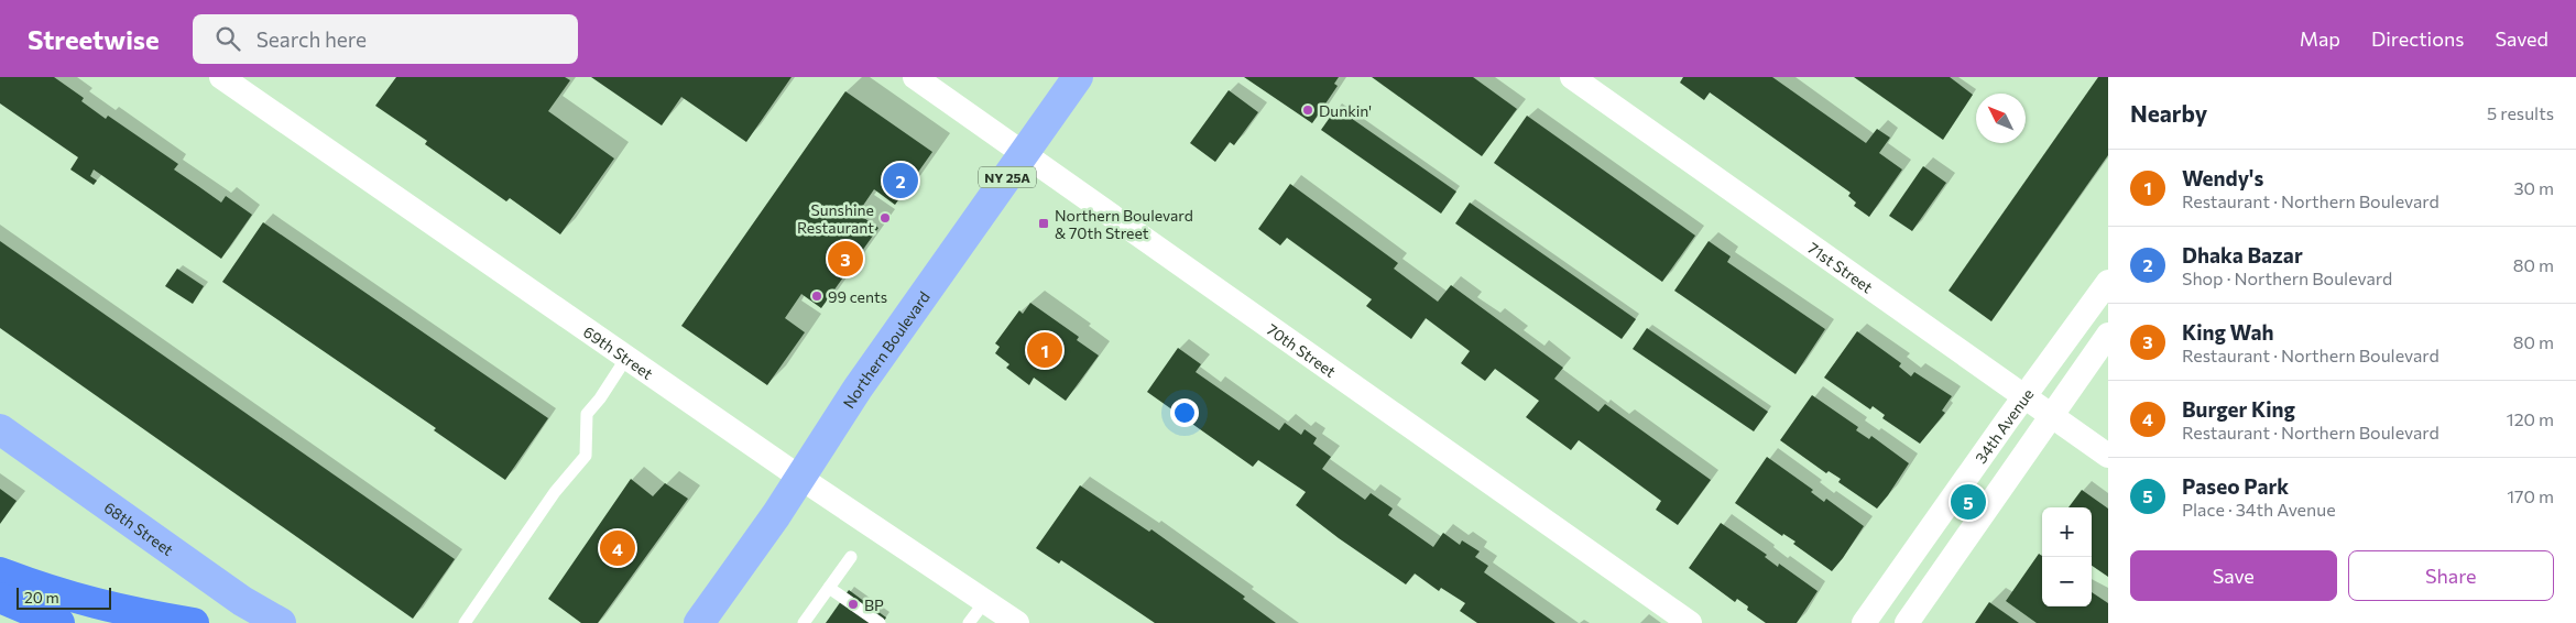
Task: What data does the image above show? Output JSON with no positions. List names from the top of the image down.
{
  "streets": {
    "main road": ["NY 25A", "Northern Boulevard", "68th Street"],
    "street": [
      "71st Street",
      "70th Street",
      "69th Street",
      "34th Avenue"
    ]
  },
  "crossings": [
    ["71st Street", "34th Avenue"],
    ["Northern Boulevard", "70th Street"],
    ["Northern Boulevard", "69th Street"]
  ],
  "places": {
    "other": [
      "Dunkin'",
      "Sunshine Restaurant",
      "99 cents",
      "BP"
    ],
    "transit": ["Northern Boulevard & 70th Street"]
  },
  "scale_bar": "20 m",
  "north": "top left",
  "page": {
    "header": "Streetwise",
    "search": "Search here",
    "nav": ["Map", "Directions", "Saved"],
    "heading": ["Nearby", "5 results"],
    "list": [
      {
        "mark": "1",
        "name": "Wendy's",
        "note": "Restaurant · Northern Boulevard",
        "value": "30 m"
      },
      {
        "mark": "2",
        "name": "Dhaka Bazar",
        "note": "Shop · Northern Boulevard",
        "value": "80 m"
      },
      {
        "mark": "3",
        "name": "King Wah",
        "note": "Restaurant · Northern Boulevard",
        "value": "80 m"
      },
      {
        "mark": "4",
        "name": "Burger King",
        "note": "Restaurant · Northern Boulevard",
        "value": "120 m"
      },
      {
        "mark": "5",
        "name": "Paseo Park",
        "note": "Place · 34th Avenue",
        "value": "170 m"
      }
    ],
    "pins": [
      "2",
      "3",
      "1",
      "5",
      "4"
    ],
    "map_buttons": ["+", "−"],
    "buttons": ["Save", "Share"],
    "scale": "20 m"
  }
}
